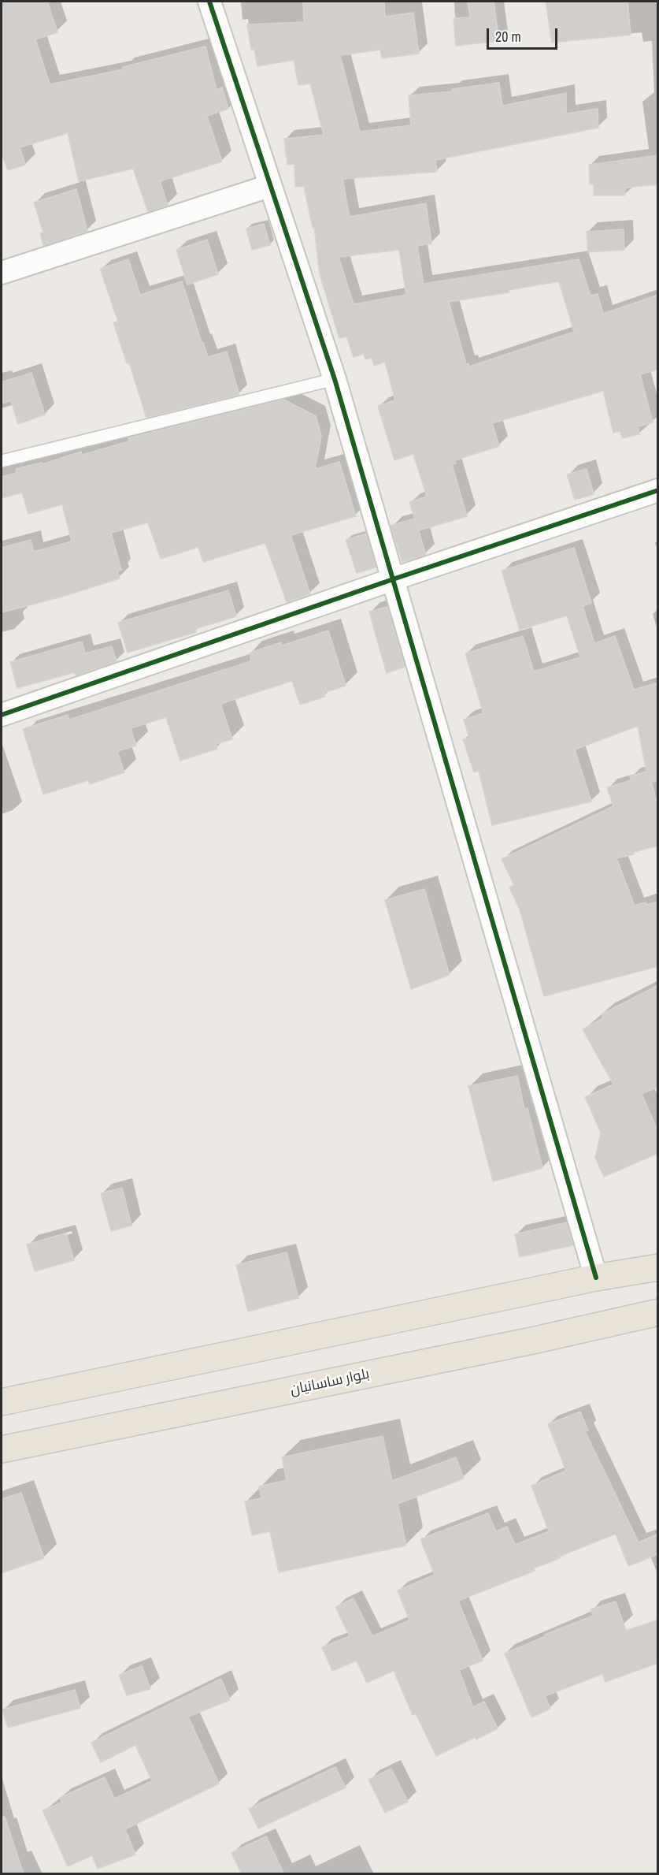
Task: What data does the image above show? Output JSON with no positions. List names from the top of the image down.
{
  "streets": {
    "highway": ["بلوار ساسانیان"]
  },
  "scale_bar": "20 m"
}
